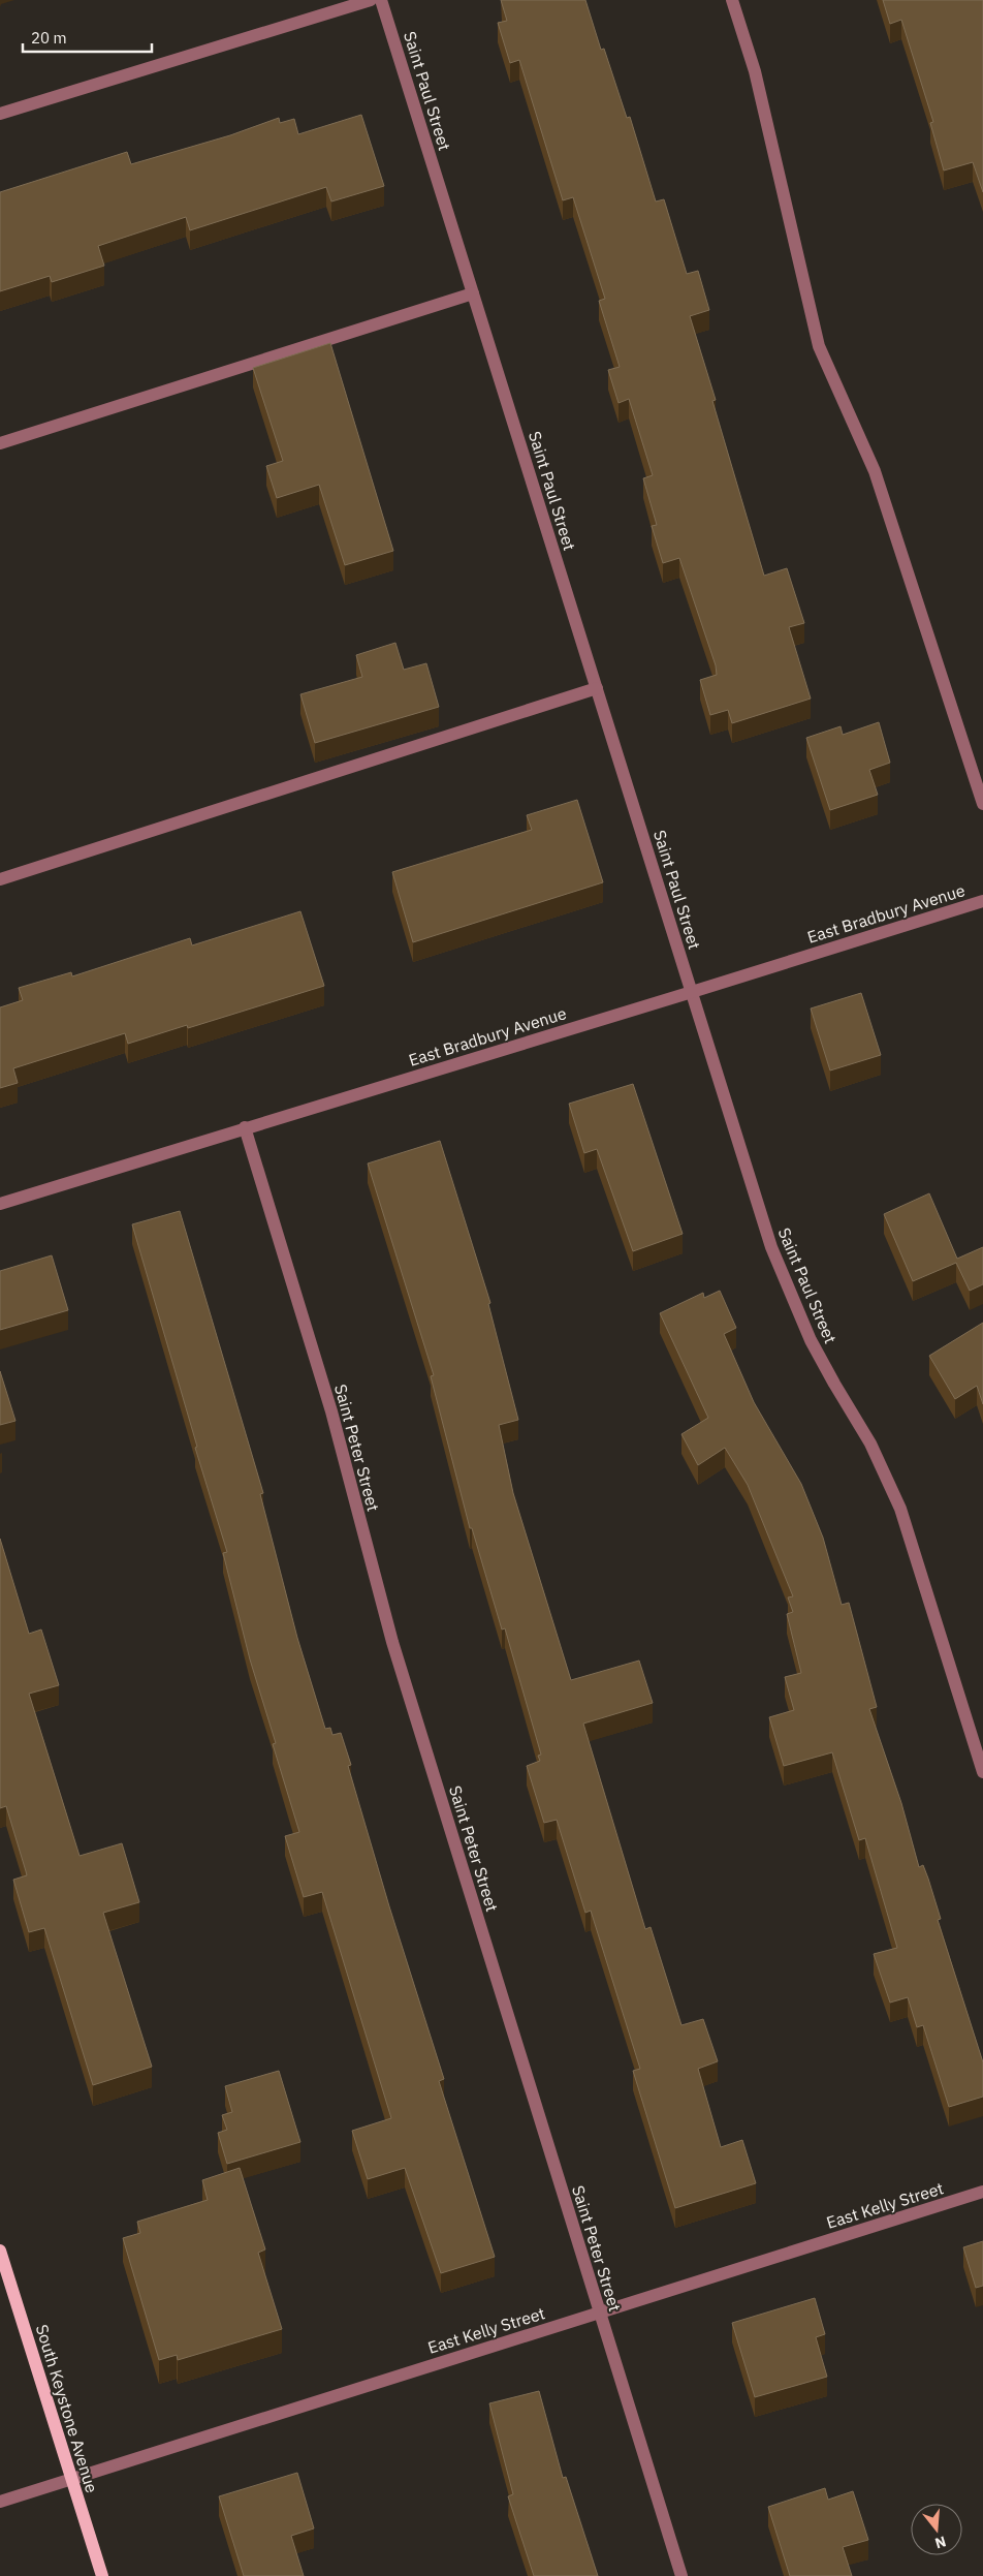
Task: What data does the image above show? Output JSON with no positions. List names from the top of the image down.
{
  "streets": {
    "main road": ["South Keystone Avenue"],
    "street": [
      "Saint Paul Street",
      "East Bradbury Avenue",
      "Saint Peter Street",
      "East Kelly Street"
    ]
  },
  "crossings": [
    ["Saint Paul Street", "East Bradbury Avenue"],
    ["East Bradbury Avenue", "Saint Peter Street"],
    ["Saint Peter Street", "East Kelly Street"],
    ["East Kelly Street", "South Keystone Avenue"]
  ],
  "scale_bar": "20 m",
  "north": "bottom"
}
